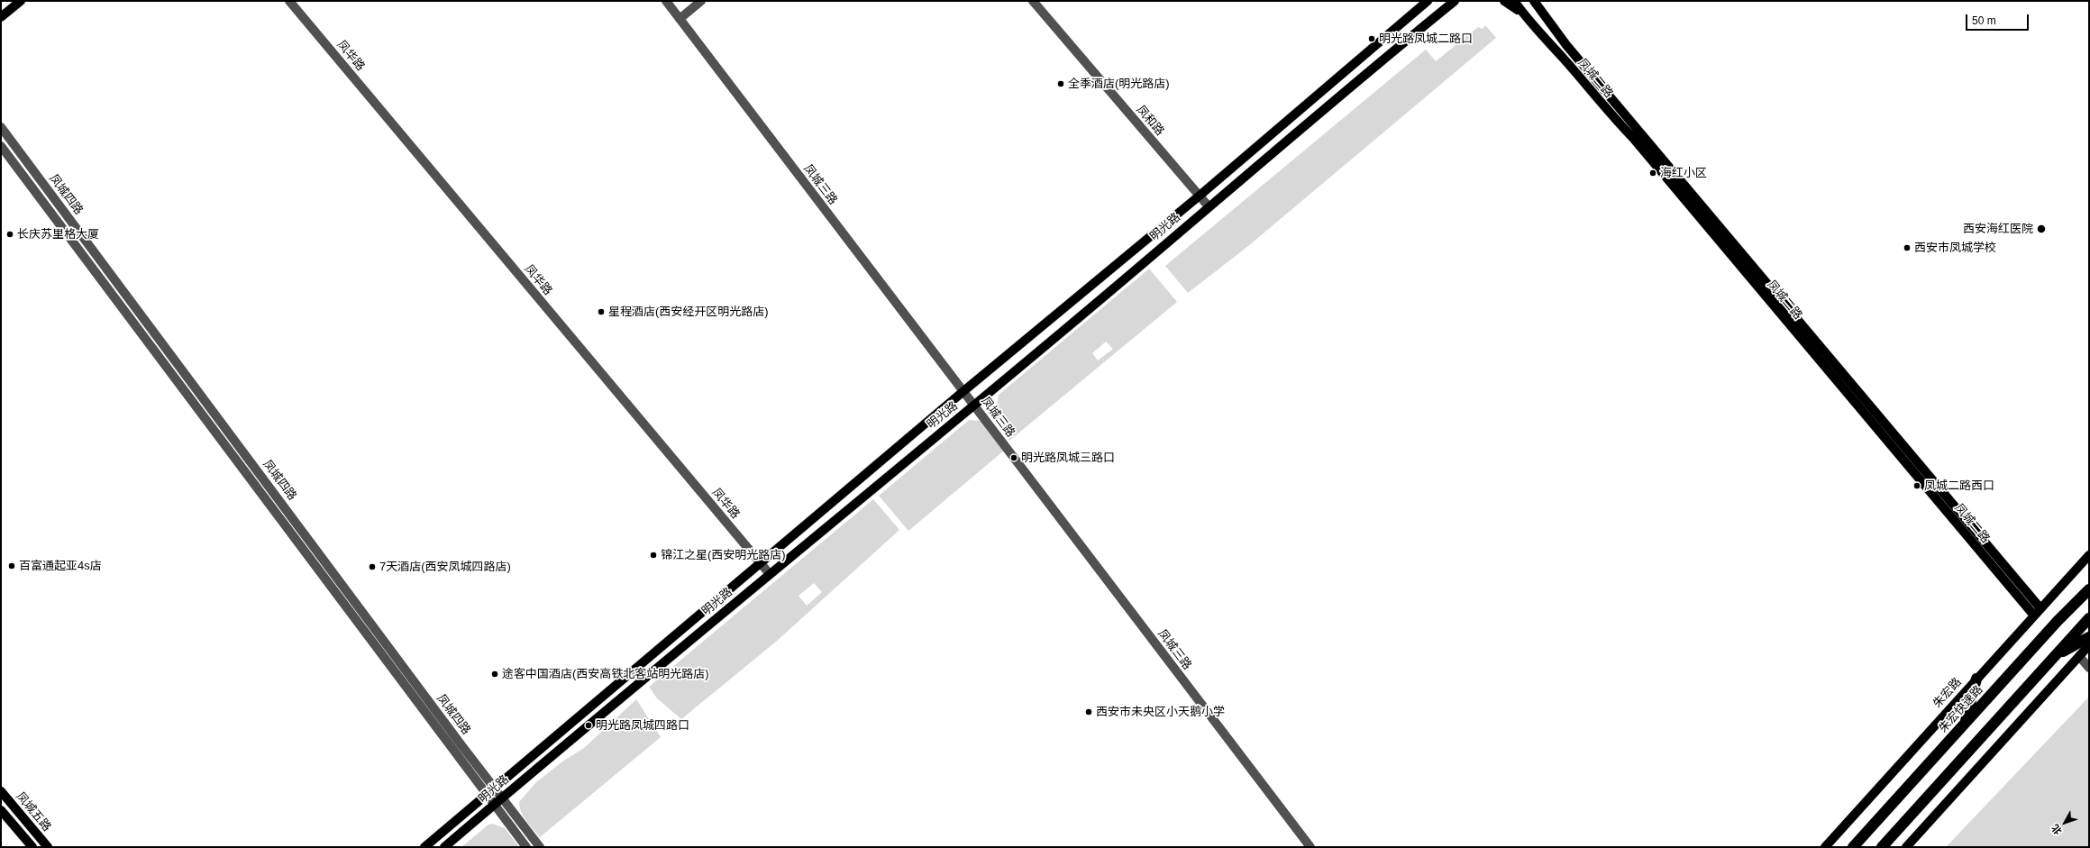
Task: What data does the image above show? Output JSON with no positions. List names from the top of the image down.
{
  "streets": {
    "highway": ["朱宏快速路"],
    "main road": [
      "凤城二路",
      "明光路",
      "朱宏路",
      "凤城五路"
    ],
    "street": [
      "凤华路",
      "凤和路",
      "凤城三路",
      "凤城四路"
    ]
  },
  "crossings": [
    ["凤华路", "明光路"],
    ["凤城二路", "朱宏路"],
    ["凤和路", "明光路"],
    ["凤城三路", "明光路"],
    ["凤城四路", "明光路"]
  ],
  "places": [
    "明光路凤城二路口",
    "全季酒店(明光路店)",
    "海红小区",
    "西安海红医院",
    "长庆苏里格大厦",
    "西安市凤城学校",
    "星程酒店(西安经开区明光路店)",
    "明光路凤城三路口",
    "凤城二路西口",
    "锦江之星(西安明光路店)",
    "百富通起亚4s店",
    "7天酒店(西安凤城四路店)",
    "途客中国酒店(西安高铁北客站明光路店)",
    "西安市未央区小天鹅小学",
    "明光路凤城四路口"
  ],
  "scale_bar": "50 m",
  "north": "bottom left"
}
